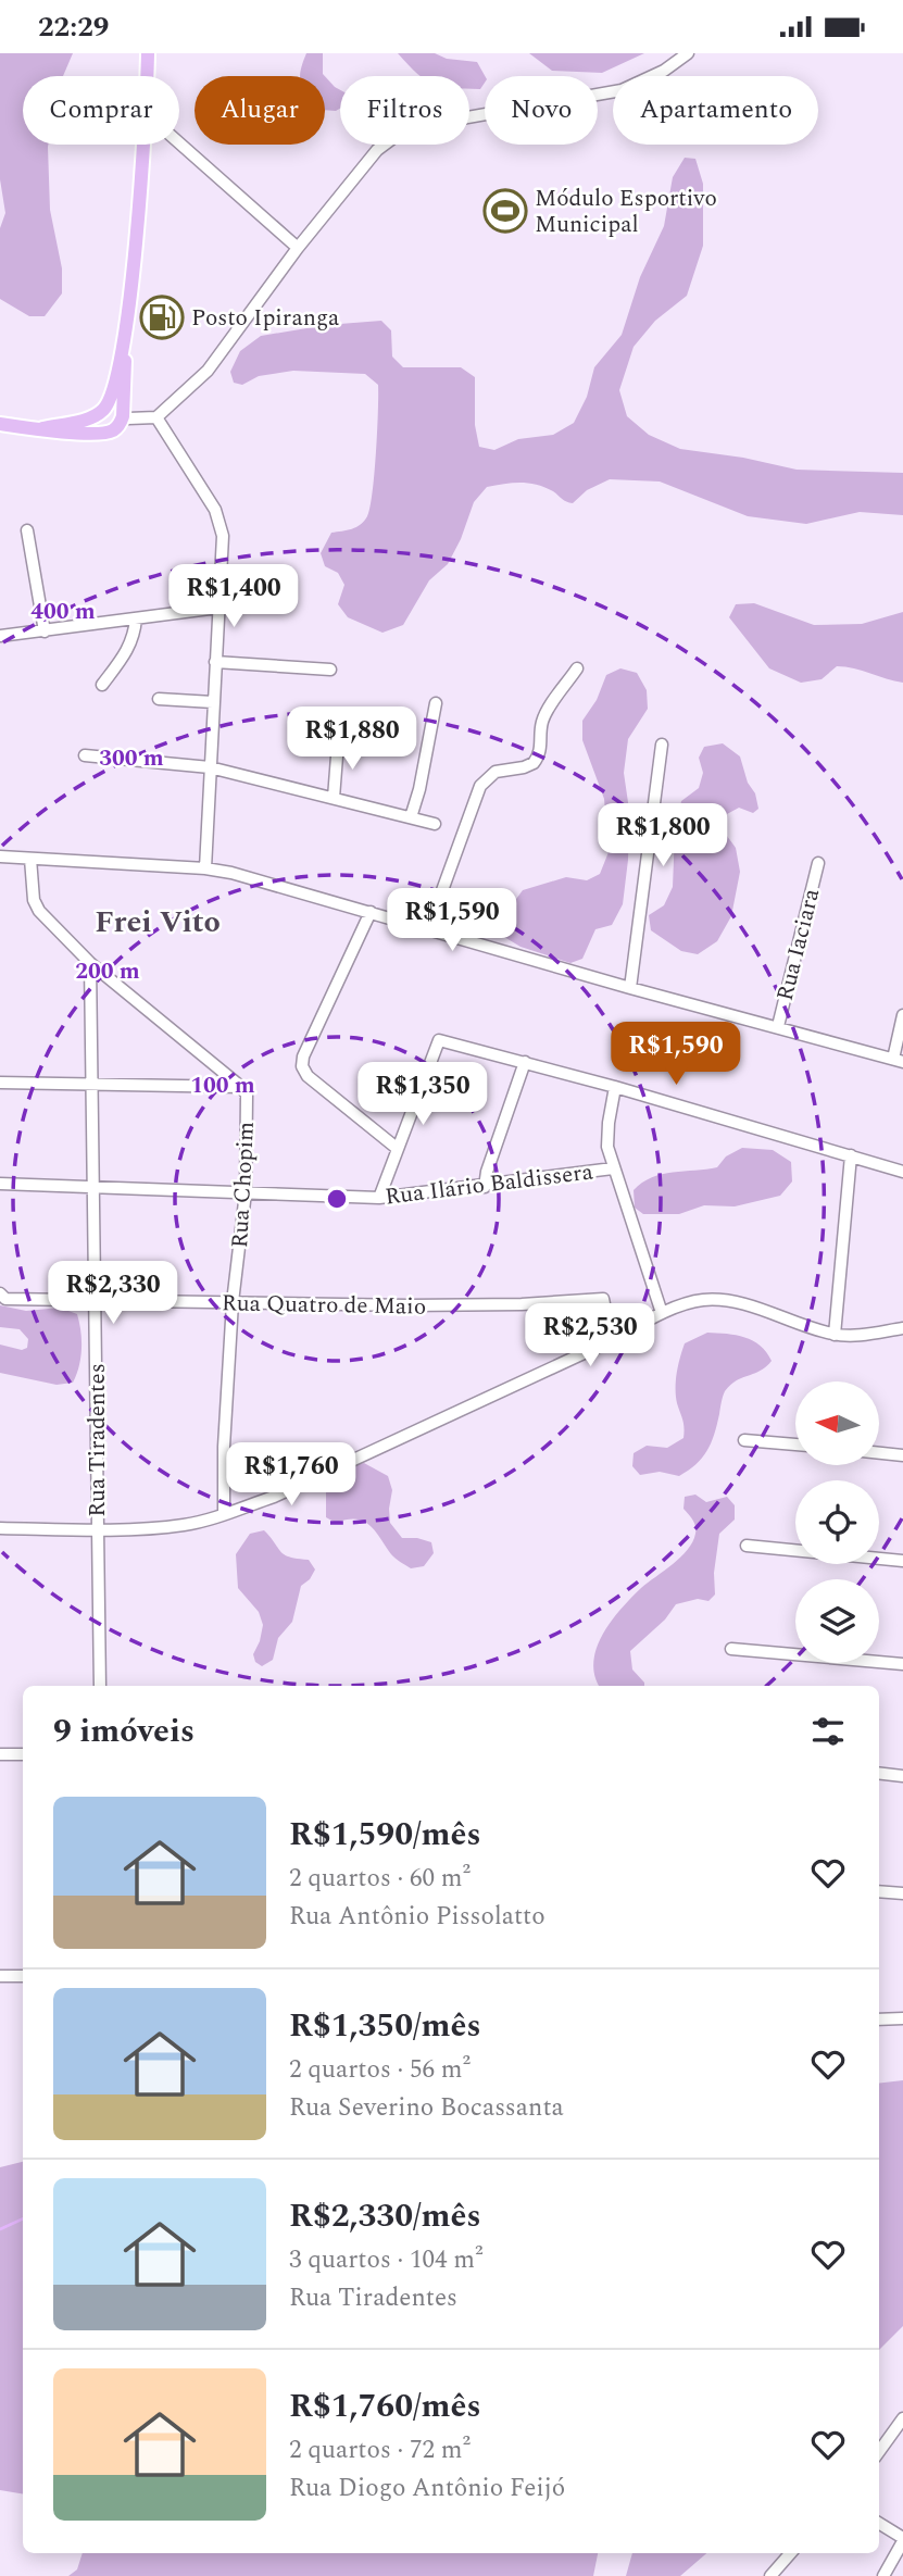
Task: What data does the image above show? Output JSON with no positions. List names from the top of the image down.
{
  "streets": {
    "street": [
      "Rua Iaciara",
      "Rua Ilário Baldissera",
      "Rua Chopim",
      "Rua Quatro de Maio",
      "Rua Tiradentes"
    ]
  },
  "crossings": [
    ["Rua Ilário Baldissera", "Rua Chopim"],
    ["Rua Ilário Baldissera", "Rua Tiradentes"],
    ["Rua Chopim", "Rua Quatro de Maio"],
    ["Rua Chopim", "Rua Tiradentes"],
    ["Rua Quatro de Maio", "Rua Tiradentes"]
  ],
  "districts": ["Frei Vito"],
  "places": {
    "sports": ["Módulo Esportivo Municipal"],
    "fuel station": ["Posto Ipiranga"]
  },
  "north": "left",
  "page": {
    "status": "22:29",
    "chip": [
      "Comprar",
      "Alugar",
      "Filtros",
      "Novo",
      "Apartamento"
    ],
    "price": [
      "R$1,400",
      "R$1,880",
      "R$1,800",
      "R$1,590",
      "R$1,590",
      "R$1,350",
      "R$2,330",
      "R$2,530",
      "R$1,760"
    ],
    "heading": "9 imóveis",
    "list": [
      {
        "name": "R$1,590/mês",
        "note": "2 quartos · 60 m² · Rua Antônio Pissolatto"
      },
      {
        "name": "R$1,350/mês",
        "note": "2 quartos · 56 m² · Rua Severino Bocassanta"
      },
      {
        "name": "R$2,330/mês",
        "note": "3 quartos · 104 m² · Rua Tiradentes"
      },
      {
        "name": "R$1,760/mês",
        "note": "2 quartos · 72 m² · Rua Diogo Antônio Feijó"
      }
    ]
  },
  "rings": [
    "400 m",
    "300 m",
    "200 m",
    "100 m"
  ]
}
